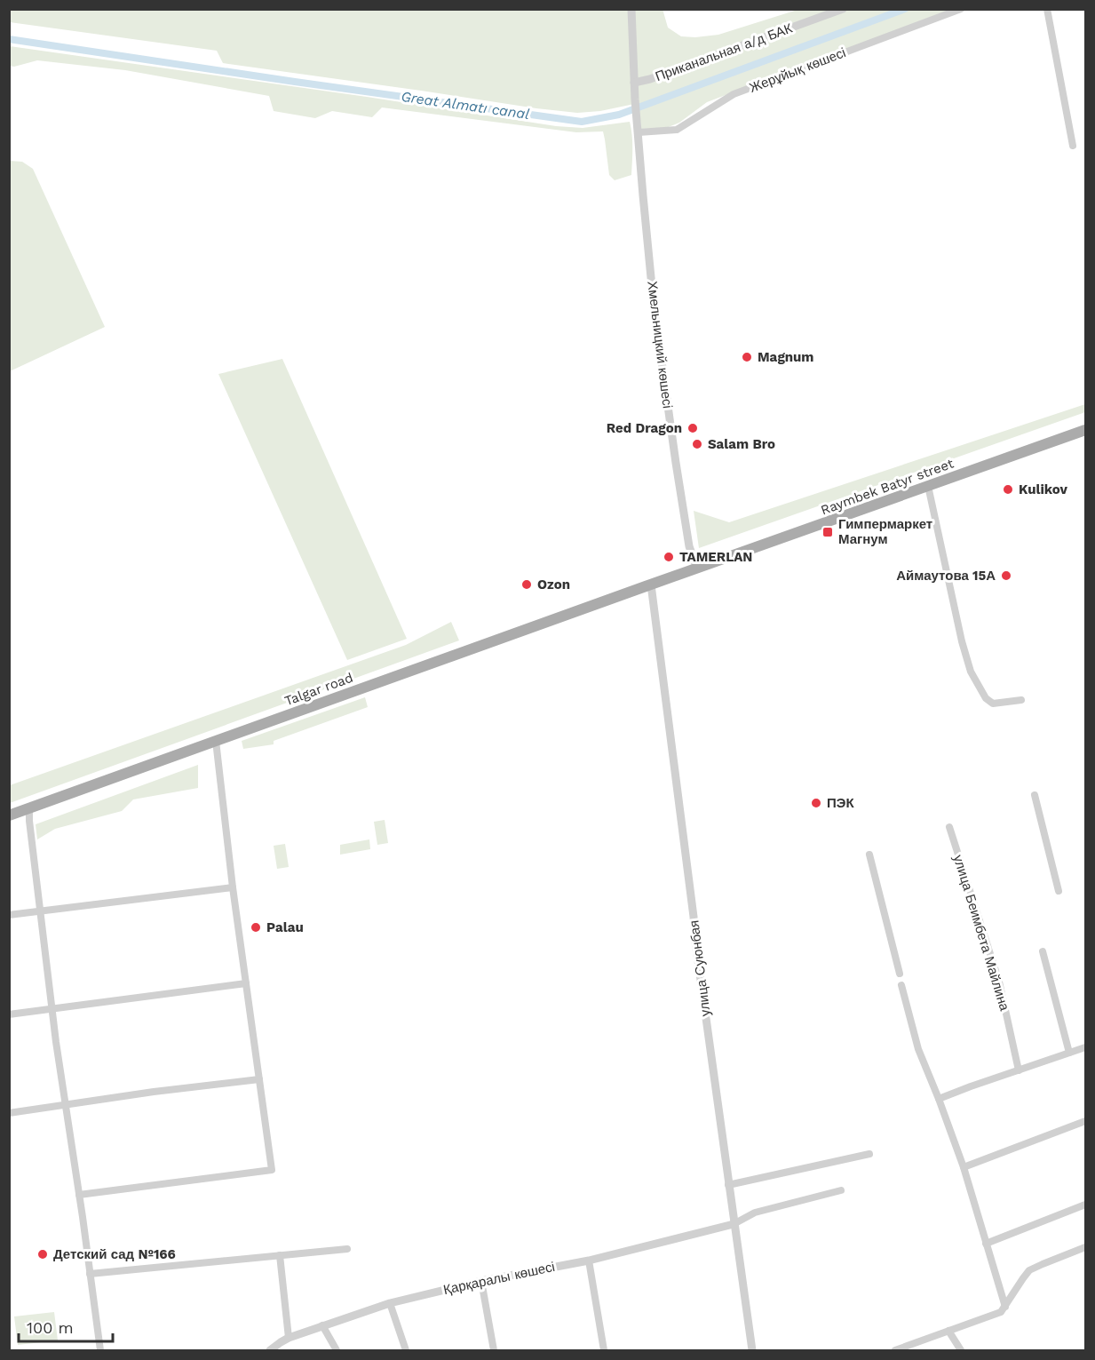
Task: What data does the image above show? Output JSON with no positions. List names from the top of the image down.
{
  "streets": {
    "main road": ["Raymbek Batyr street"],
    "street": [
      "Приканальная а/д БАК",
      "Жерұйық көшесі",
      "Хмельницкий көшесі",
      "улица Беимбета Майлина",
      "улица Суюнбая",
      "Қарқаралы көшесі"
    ]
  },
  "crossings": [
    ["Приканальная а/д БАК", "Хмельницкий көшесі"],
    ["Жерұйық көшесі", "Хмельницкий көшесі"],
    ["Хмельницкий көшесі", "Raymbek Batyr street"],
    ["улица Суюнбая", "Қарқаралы көшесі"]
  ],
  "water": ["Great Almatı canal"],
  "places": {
    "other": [
      "Magnum",
      "Red Dragon",
      "Salam Bro",
      "Kulikov",
      "TAMERLAN",
      "Аймаутова 15А",
      "Ozon",
      "ПЭК",
      "Palau",
      "Детский сад №166"
    ],
    "transit": ["Гимпермаркет Магнум"]
  },
  "scale_bar": "100 m"
}
